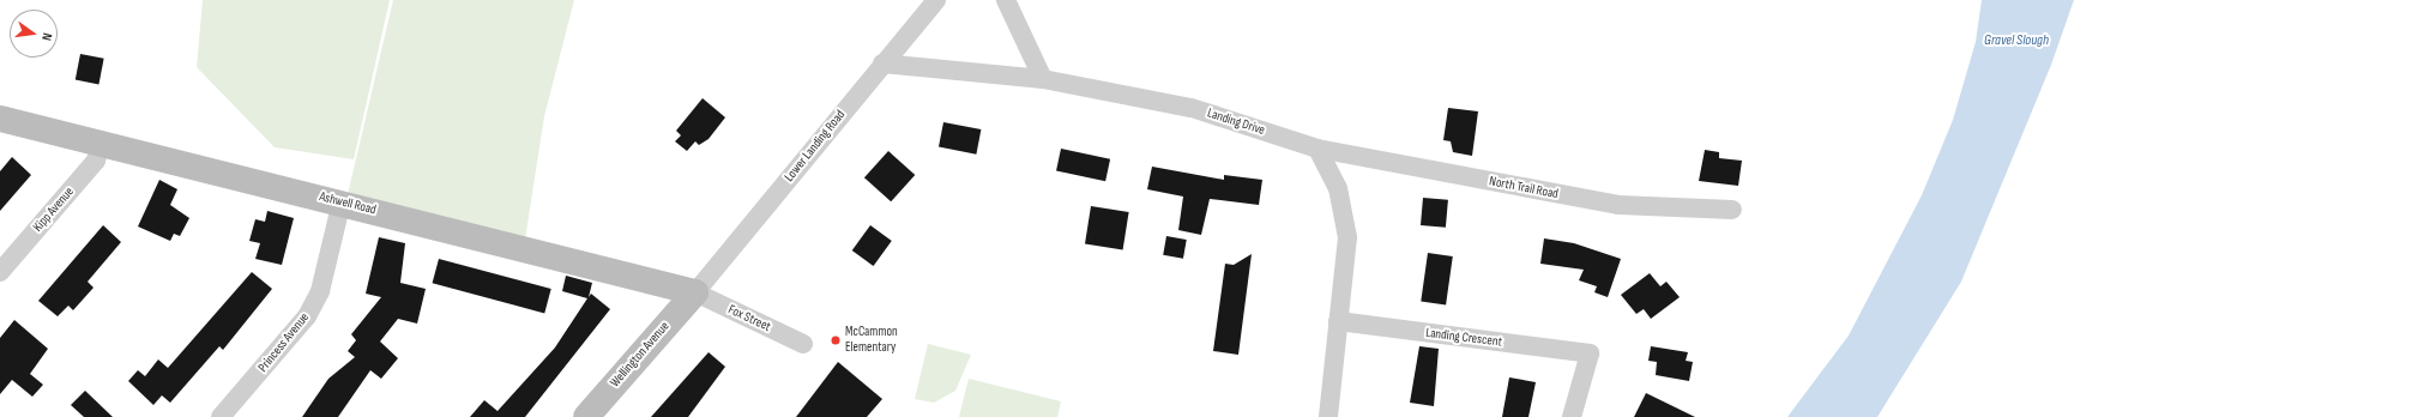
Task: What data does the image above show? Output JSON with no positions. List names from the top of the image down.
{
  "streets": {
    "street": [
      "Landing Drive",
      "Lower Landing Road",
      "North Trail Road",
      "Ashwell Road",
      "Kipp Avenue",
      "Fox Street",
      "Landing Crescent",
      "Princess Avenue",
      "Wellington Avenue"
    ]
  },
  "crossings": [
    ["Landing Drive", "Lower Landing Road"],
    ["Landing Drive", "North Trail Road"],
    ["Lower Landing Road", "Ashwell Road"],
    ["Lower Landing Road", "Fox Street"],
    ["Lower Landing Road", "Wellington Avenue"],
    ["Ashwell Road", "Kipp Avenue"],
    ["Ashwell Road", "Fox Street"],
    ["Ashwell Road", "Princess Avenue"],
    ["Ashwell Road", "Wellington Avenue"],
    ["Fox Street", "Wellington Avenue"]
  ],
  "water": ["Gravel Slough"],
  "places": ["McCammon Elementary"],
  "north": "right"
}
